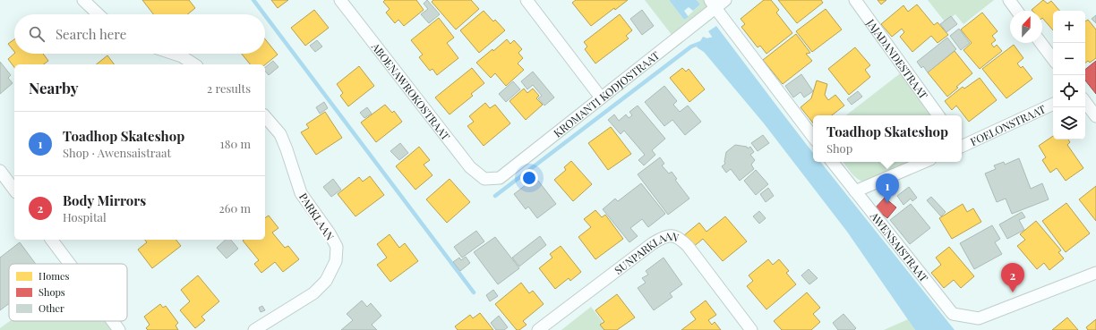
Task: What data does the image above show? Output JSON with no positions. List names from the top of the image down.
{
  "streets": {
    "street": [
      "JAJADANDESTRAAT",
      "ABOENAWROKOSTRAAT",
      "KROMANTI KODJOSTRAAT",
      "FOELONSTRAAT",
      "PARKLAAN",
      "AWENSAISTRAAT",
      "SUNPARKLAAN"
    ]
  },
  "crossings": [
    ["ABOENAWROKOSTRAAT", "KROMANTI KODJOSTRAAT"]
  ],
  "legend": ["Homes", "Shops", "Other"],
  "north": "top",
  "page": {
    "map_buttons": ["+", "−"],
    "search": "Search here",
    "heading": ["Nearby", "2 results"],
    "list": [
      {
        "mark": "1",
        "name": "Toadhop Skateshop",
        "note": "Shop · Awensaistraat",
        "value": "180 m"
      },
      {
        "mark": "2",
        "name": "Body Mirrors",
        "note": "Hospital",
        "value": "260 m"
      }
    ],
    "popup": ["Toadhop Skateshop", "Shop"],
    "pins": ["1", "2"]
  }
}
